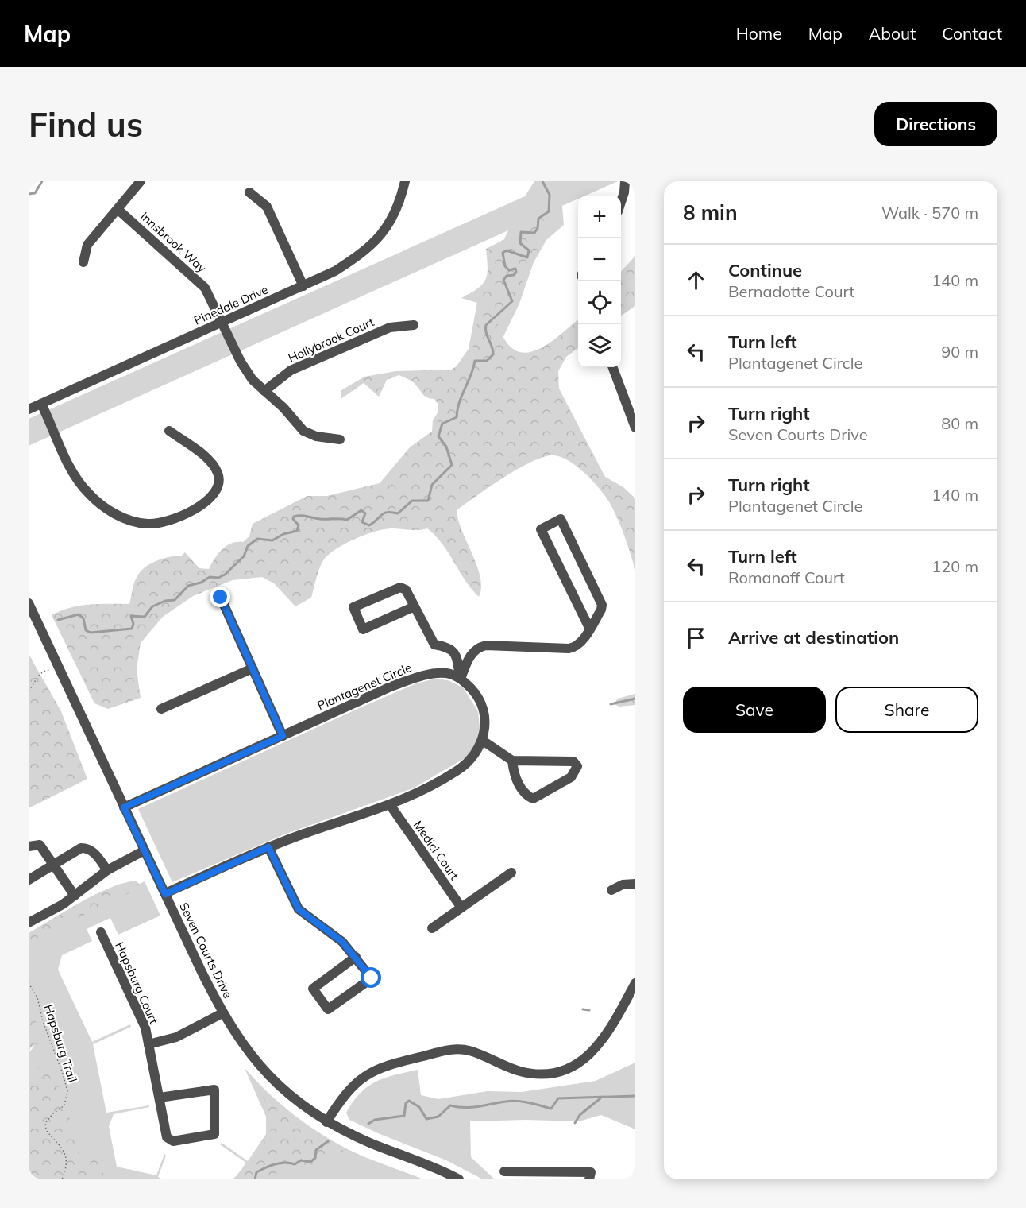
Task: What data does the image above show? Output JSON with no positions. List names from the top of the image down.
{
  "streets": {
    "street": [
      "Innsbrook Way",
      "Pinedale Drive",
      "Hollybrook Court",
      "Plantagenet Circle",
      "Medici Court",
      "Seven Courts Drive",
      "Hapsburg Court"
    ],
    "path": ["Hapsburg Trail"]
  },
  "crossings": [
    ["Innsbrook Way", "Pinedale Drive"],
    ["Innsbrook Way", "Hollybrook Court"],
    ["Plantagenet Circle", "Seven Courts Drive"],
    ["Seven Courts Drive", "Hapsburg Court"]
  ],
  "page": {
    "header": "Map",
    "nav": [
      "Home",
      "Map",
      "About",
      "Contact"
    ],
    "buttons": [
      "Directions",
      ["Save", "Share"]
    ],
    "title": "Find us",
    "heading": ["8 min", "Walk · 570 m"],
    "map_buttons": ["+", "−"],
    "list": [
      ["Continue", "Bernadotte Court", "140 m"],
      ["Turn left", "Plantagenet Circle", "90 m"],
      ["Turn right", "Seven Courts Drive", "80 m"],
      ["Turn right", "Plantagenet Circle", "140 m"],
      ["Turn left", "Romanoff Court", "120 m"],
      "Arrive at destination"
    ]
  }
}
